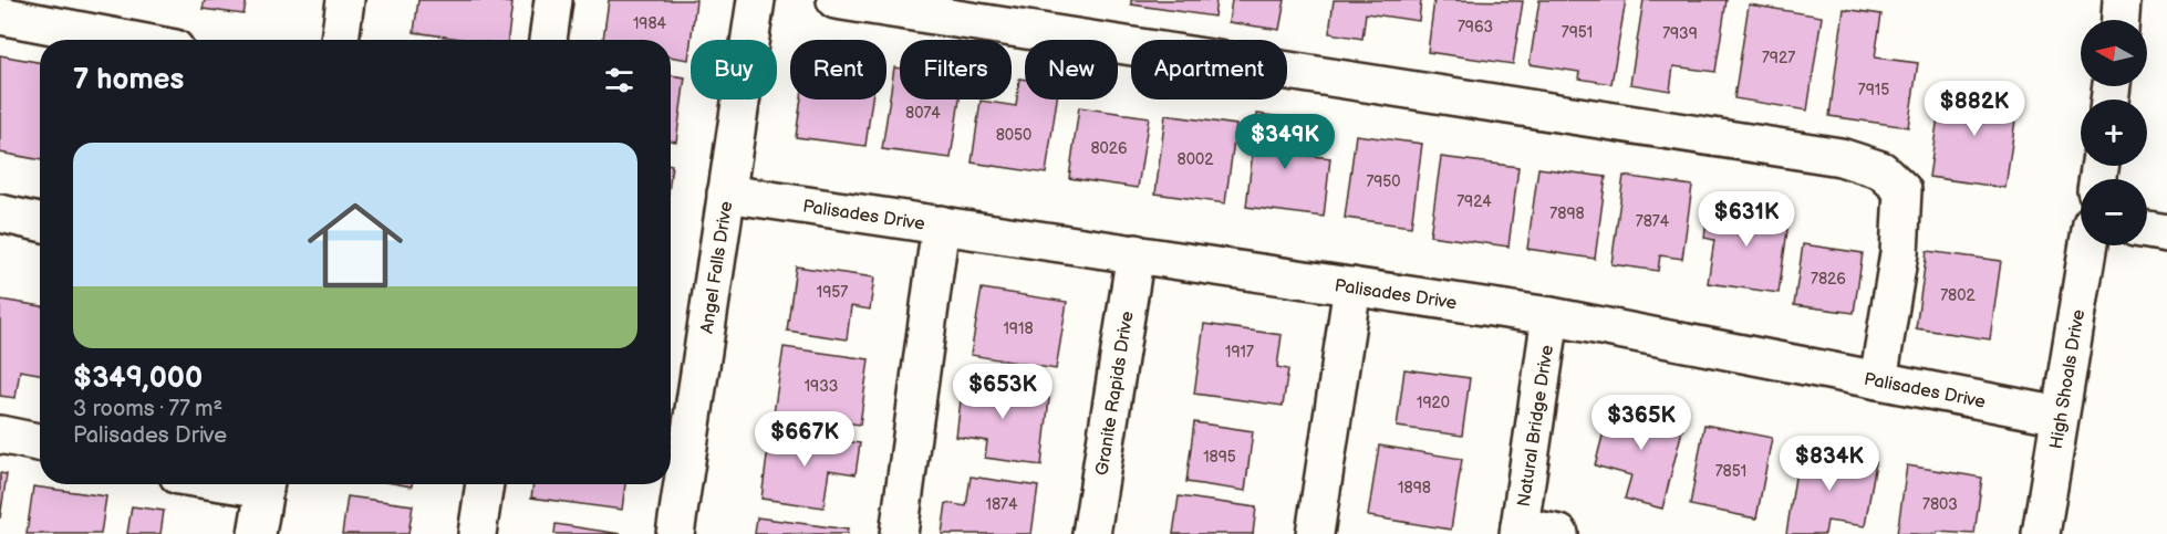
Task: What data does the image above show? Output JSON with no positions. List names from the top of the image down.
{
  "streets": {
    "street": [
      "Palisades Drive",
      "Angel Falls Drive",
      "High Shoals Drive",
      "Granite Rapids Drive",
      "Natural Bridge Drive"
    ]
  },
  "crossings": [
    ["Palisades Drive", "Angel Falls Drive"],
    ["Palisades Drive", "High Shoals Drive"],
    ["Palisades Drive", "Granite Rapids Drive"],
    ["Palisades Drive", "Natural Bridge Drive"]
  ],
  "house_numbers": [
    "1984",
    "7963",
    "7951",
    "7939",
    "7927",
    "7915",
    "8074",
    "8050",
    "8026",
    "8002",
    "7950",
    "7924",
    "7898",
    "7874",
    "7826",
    "1957",
    "7802",
    "1918",
    "1917",
    "1933",
    "1920",
    "1895",
    "7851",
    "1898",
    "1874",
    "7803"
  ],
  "north": "left",
  "page": {
    "map_buttons": ["+", "−"],
    "chip": [
      "Buy",
      "Rent",
      "Filters",
      "New",
      "Apartment"
    ],
    "heading": "7 homes",
    "price": [
      "$882K",
      "$349K",
      "$631K",
      "$653K",
      "$365K",
      "$667K",
      "$834K"
    ],
    "list": [
      {
        "name": "$349,000",
        "note": "3 rooms · 77 m² · Palisades Drive"
      }
    ]
  }
}
